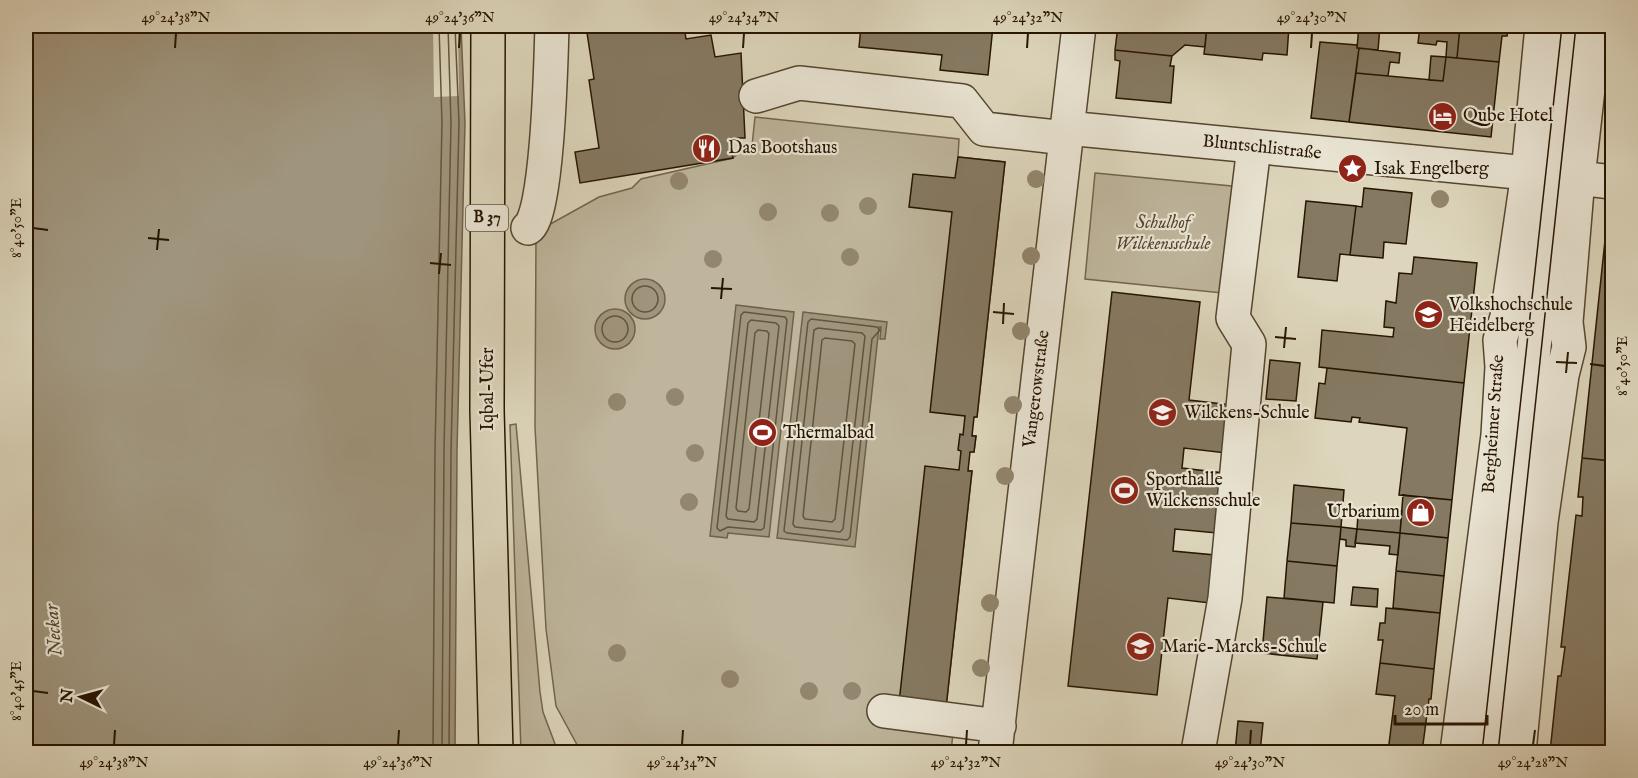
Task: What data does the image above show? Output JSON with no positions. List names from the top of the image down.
{
  "streets": {
    "main road": ["B 37", "Iqbal-Ufer"],
    "street": ["Bluntschlistraße", "Vangerowstraße", "Bergheimer Straße"]
  },
  "crossings": [
    ["Bluntschlistraße", "Vangerowstraße"],
    ["Bluntschlistraße", "Bergheimer Straße"]
  ],
  "water": ["Neckar"],
  "parks": ["Schulhof Wilckensschule"],
  "places": {
    "hotel": ["Qube Hotel"],
    "restaurant": ["Das Bootshaus"],
    "place": ["Isak Engelberg"],
    "school or university": ["Volkshochschule Heidelberg", "Wilckens-Schule", "Marie-Marcks-Schule"],
    "sports": ["Thermalbad", "Sporthalle Wilckensschule"],
    "shop": ["Urbarium"]
  },
  "scale_bar": "20 m",
  "north": "left",
  "coordinates": [
    "49°24'38\"N",
    "49°24'36\"N",
    "49°24'34\"N",
    "49°24'32\"N",
    "49°24'30\"N",
    "8°40'50\"E",
    "8°40'45\"E",
    "49°24'28\"N"
  ]
}
